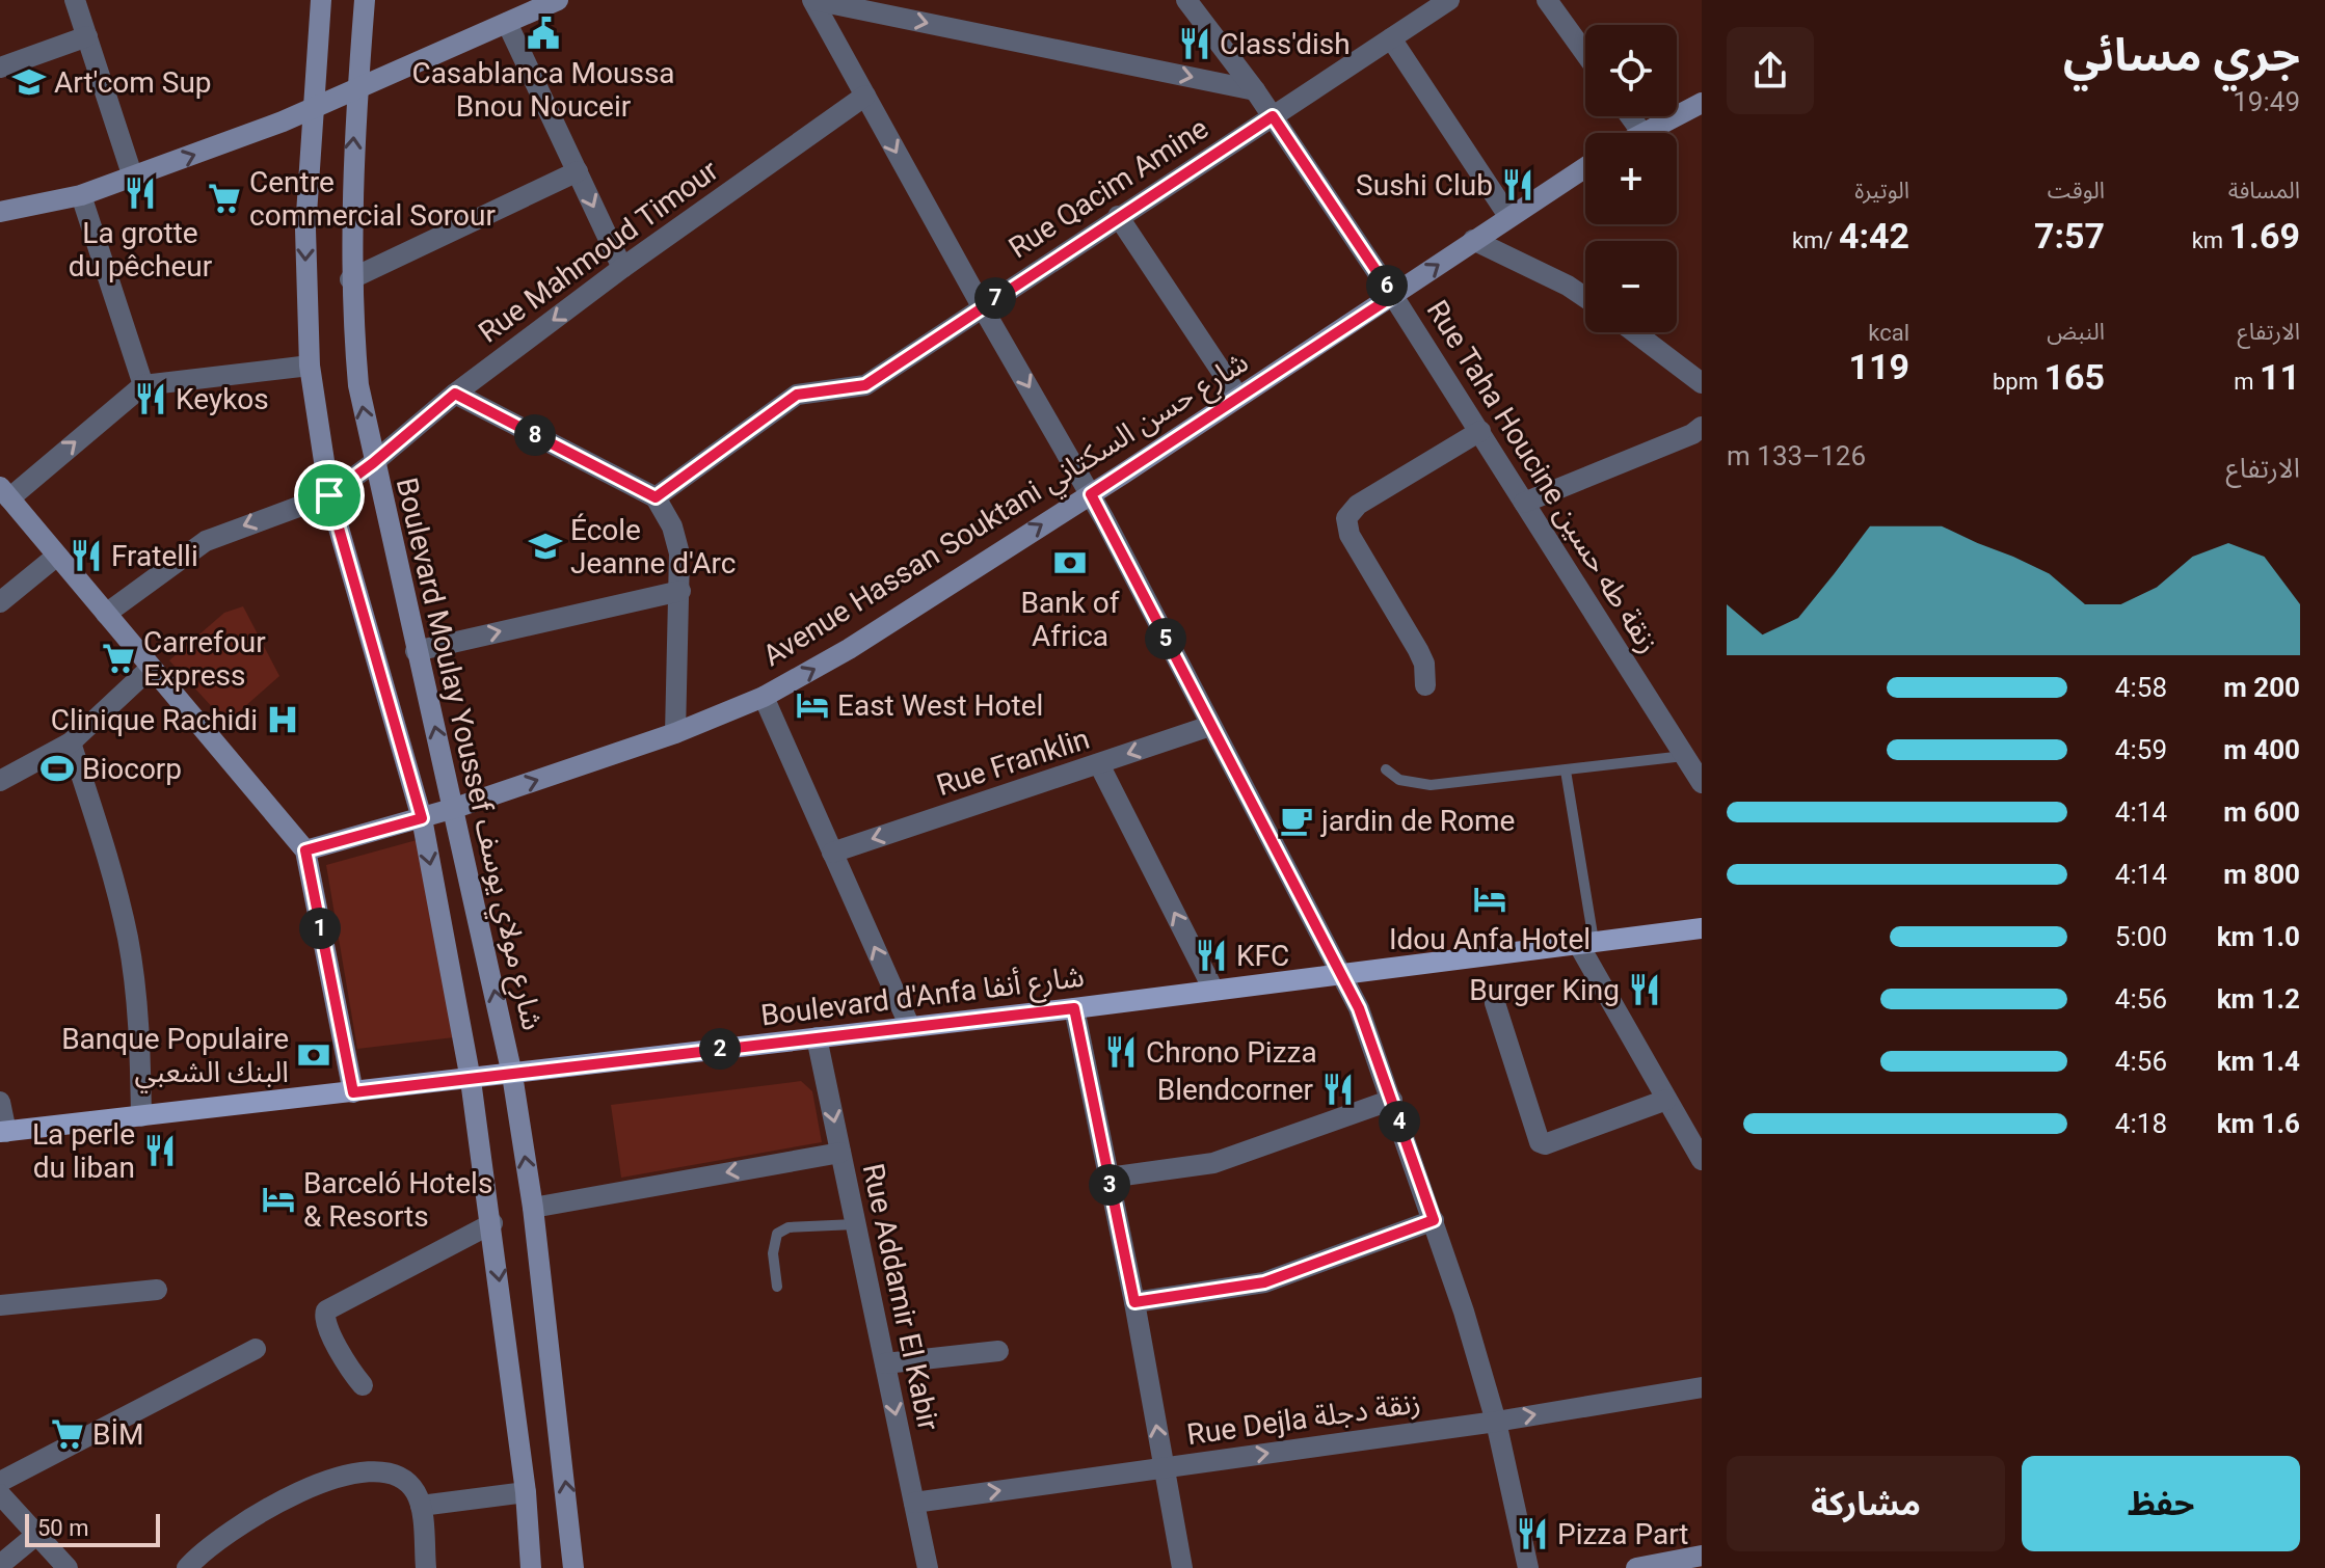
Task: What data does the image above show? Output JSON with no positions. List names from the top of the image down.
{
  "streets": {
    "main road": ["Avenue Hassan Souktani شارع حسن السكتاني", "Boulevard Moulay Youssef شارع مولاي يوسف", "Boulevard d'Anfa شارع أنفا"],
    "street": [
      "Rue Qacim Amine",
      "Rue Mahmoud Timour",
      "Rue Taha Houcine زنقة طه حسين",
      "Rue Franklin",
      "Rue Addamir El Kabir",
      "Rue Dejla زنقة دجلة"
    ]
  },
  "crossings": [
    ["Rue Qacim Amine", "Rue Taha Houcine زنقة طه حسين"],
    ["Rue Mahmoud Timour", "Boulevard Moulay Youssef شارع مولاي يوسف"],
    ["Rue Taha Houcine زنقة طه حسين", "Avenue Hassan Souktani شارع حسن السكتاني"],
    ["Avenue Hassan Souktani شارع حسن السكتاني", "Boulevard Moulay Youssef شارع مولاي يوسف"],
    ["Boulevard Moulay Youssef شارع مولاي يوسف", "Boulevard d'Anfa شارع أنفا"],
    ["Boulevard d'Anfa شارع أنفا", "Rue Addamir El Kabir"],
    ["Rue Addamir El Kabir", "Rue Dejla زنقة دجلة"]
  ],
  "one_way": ["Avenue Hassan Souktani شارع حسن السكتاني", "Rue Franklin", "Rue Addamir El Kabir"],
  "places": {
    "public building": ["Casablanca Moussa Bnou Nouceir"],
    "restaurant": [
      "Class'dish",
      "Sushi Club",
      "La grotte du pêcheur",
      "Keykos",
      "Fratelli",
      "KFC",
      "Burger King",
      "Chrono Pizza",
      "Blendcorner",
      "La perle du liban",
      "Pizza Part"
    ],
    "school or university": ["Art'com Sup", "École Jeanne d'Arc"],
    "supermarket": ["Centre commercial Sorour", "Carrefour Express", "BİM"],
    "bank": ["Bank of Africa", "Banque Populaire البنك الشعبي"],
    "hotel": ["East West Hotel", "Idou Anfa Hotel", "Barceló Hotels & Resorts"],
    "hospital": ["Clinique Rachidi"],
    "sports": ["Biocorp"],
    "cafe": ["jardin de Rome"]
  },
  "scale_bar": "50 m",
  "page": {
    "heading": ["جري مسائي", "19:49"],
    "map_buttons": ["+", "−"],
    "stats": [
      ["المسافة", "1.69 km"],
      ["الوقت", "7:57"],
      ["الوتيرة", "4:42 /km"],
      ["الارتفاع", "11 m"],
      ["النبض", "165 bpm"],
      ["kcal", "119"]
    ],
    "pins": [
      "6",
      "7",
      "8",
      "5",
      "1",
      "2",
      "4",
      "3"
    ],
    "chart": ["الارتفاع", "126–133 m"],
    "list": [
      {
        "name": "200 m",
        "note": "4:58"
      },
      {
        "name": "400 m",
        "note": "4:59"
      },
      {
        "name": "600 m",
        "note": "4:14"
      },
      {
        "name": "800 m",
        "note": "4:14"
      },
      {
        "name": "1.0 km",
        "note": "5:00"
      },
      {
        "name": "1.2 km",
        "note": "4:56"
      },
      {
        "name": "1.4 km",
        "note": "4:56"
      },
      {
        "name": "1.6 km",
        "note": "4:18"
      }
    ],
    "buttons": ["حفظ", "مشاركة"],
    "scale": "50 m"
  }
}
